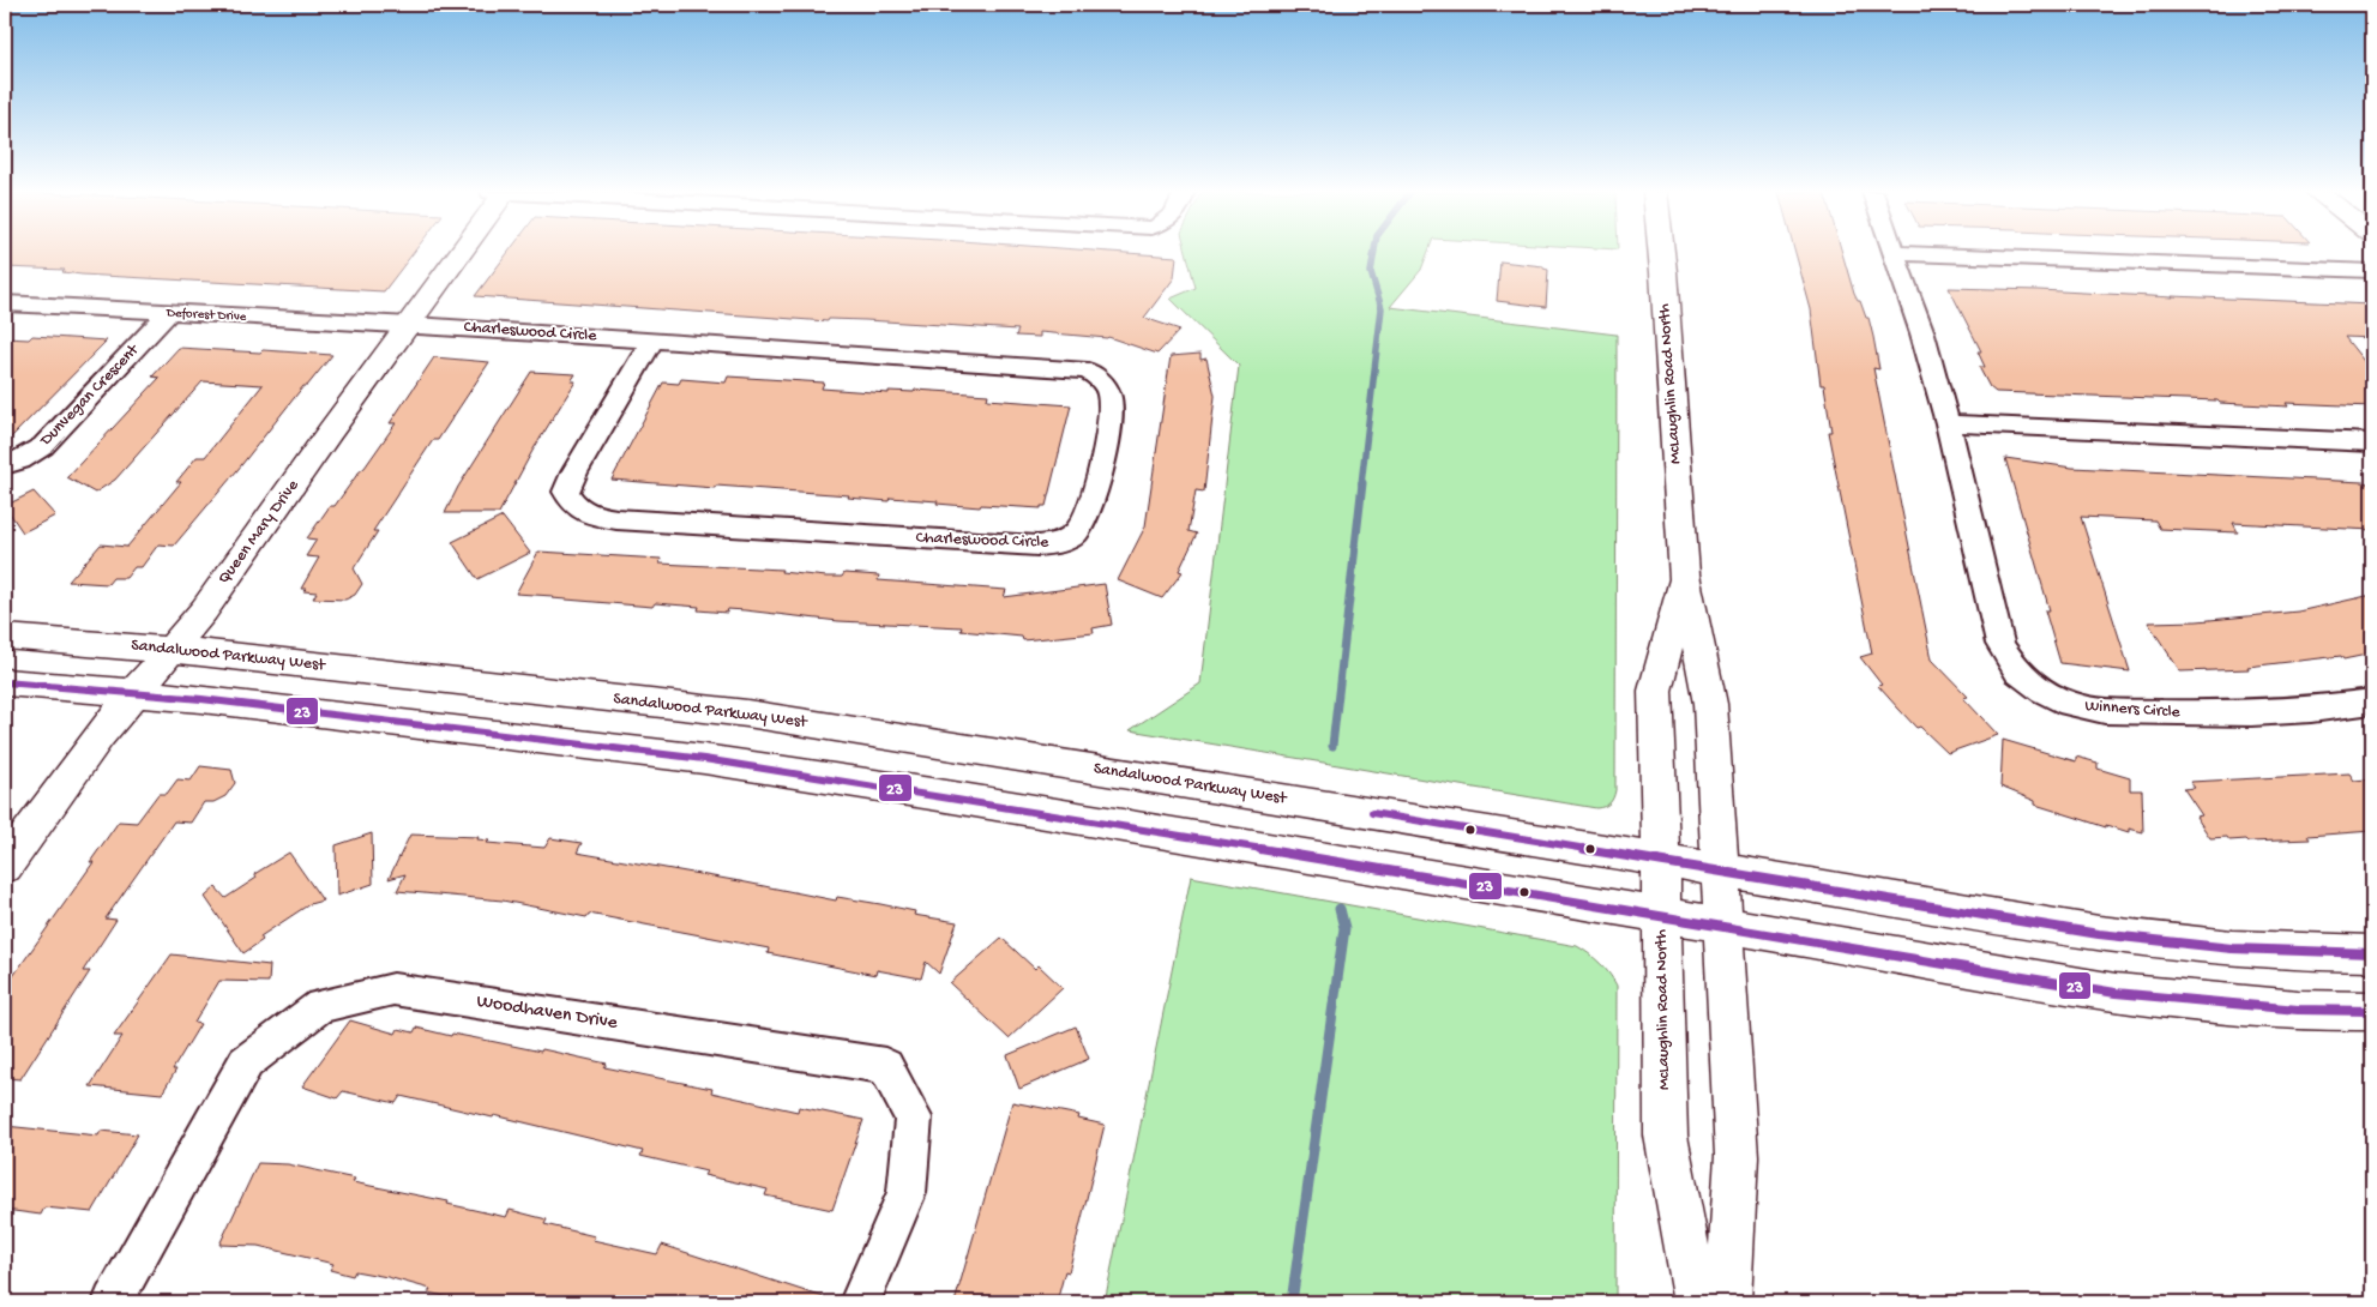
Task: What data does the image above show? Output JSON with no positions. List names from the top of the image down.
{
  "streets": {
    "main road": ["McLaughlin Road North", "Queen Mary Drive", "Sandalwood Parkway West"],
    "street": [
      "Deforest Drive",
      "Charleswood Circle",
      "Dunvegan Crescent",
      "Winners Circle",
      "Woodhaven Drive"
    ]
  },
  "crossings": [
    ["Deforest Drive", "Charleswood Circle"],
    ["Deforest Drive", "Dunvegan Crescent"],
    ["Deforest Drive", "Queen Mary Drive"],
    ["Charleswood Circle", "Queen Mary Drive"],
    ["McLaughlin Road North", "Sandalwood Parkway West"],
    ["Queen Mary Drive", "Sandalwood Parkway West"]
  ],
  "lines": ["transit line 23"]
}
